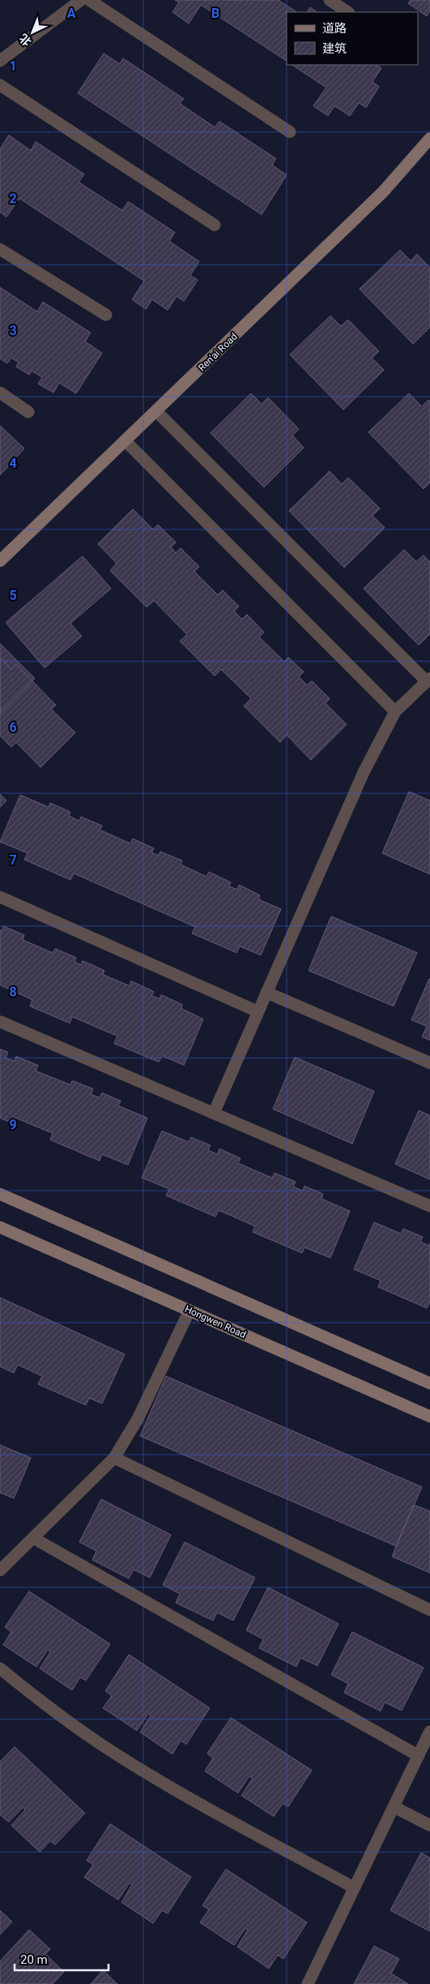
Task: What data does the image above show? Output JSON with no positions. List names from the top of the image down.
{
  "streets": {
    "street": ["Ren'ai Road", "Hongwen Road"]
  },
  "legend": ["道路", "建筑"],
  "scale_bar": "20 m",
  "north": "bottom left",
  "grid": {
    "columns": ["A", "B"],
    "rows": [
      "1",
      "2",
      "3",
      "4",
      "5",
      "6",
      "7",
      "8",
      "9"
    ]
  }
}
